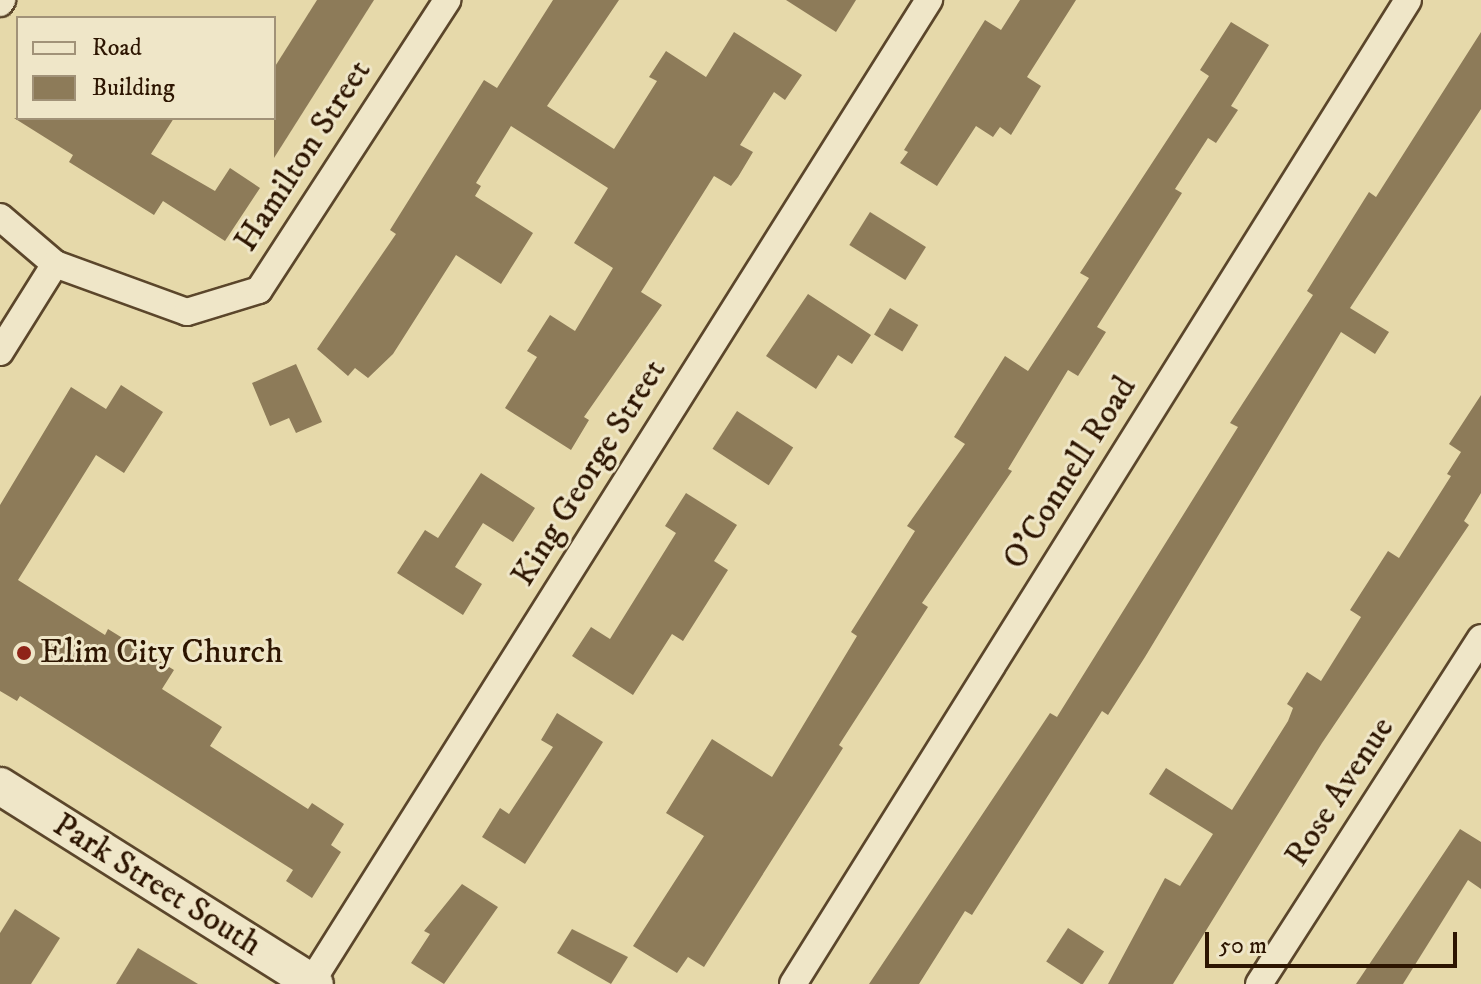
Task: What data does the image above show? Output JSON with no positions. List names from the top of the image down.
{
  "streets": {
    "street": [
      "Hamilton Street",
      "King George Street",
      "O'Connell Road",
      "Rose Avenue",
      "Park Street South"
    ]
  },
  "crossings": [
    ["King George Street", "Park Street South"]
  ],
  "places": ["Elim City Church"],
  "legend": ["Road", "Building"],
  "scale_bar": "50 m"
}
